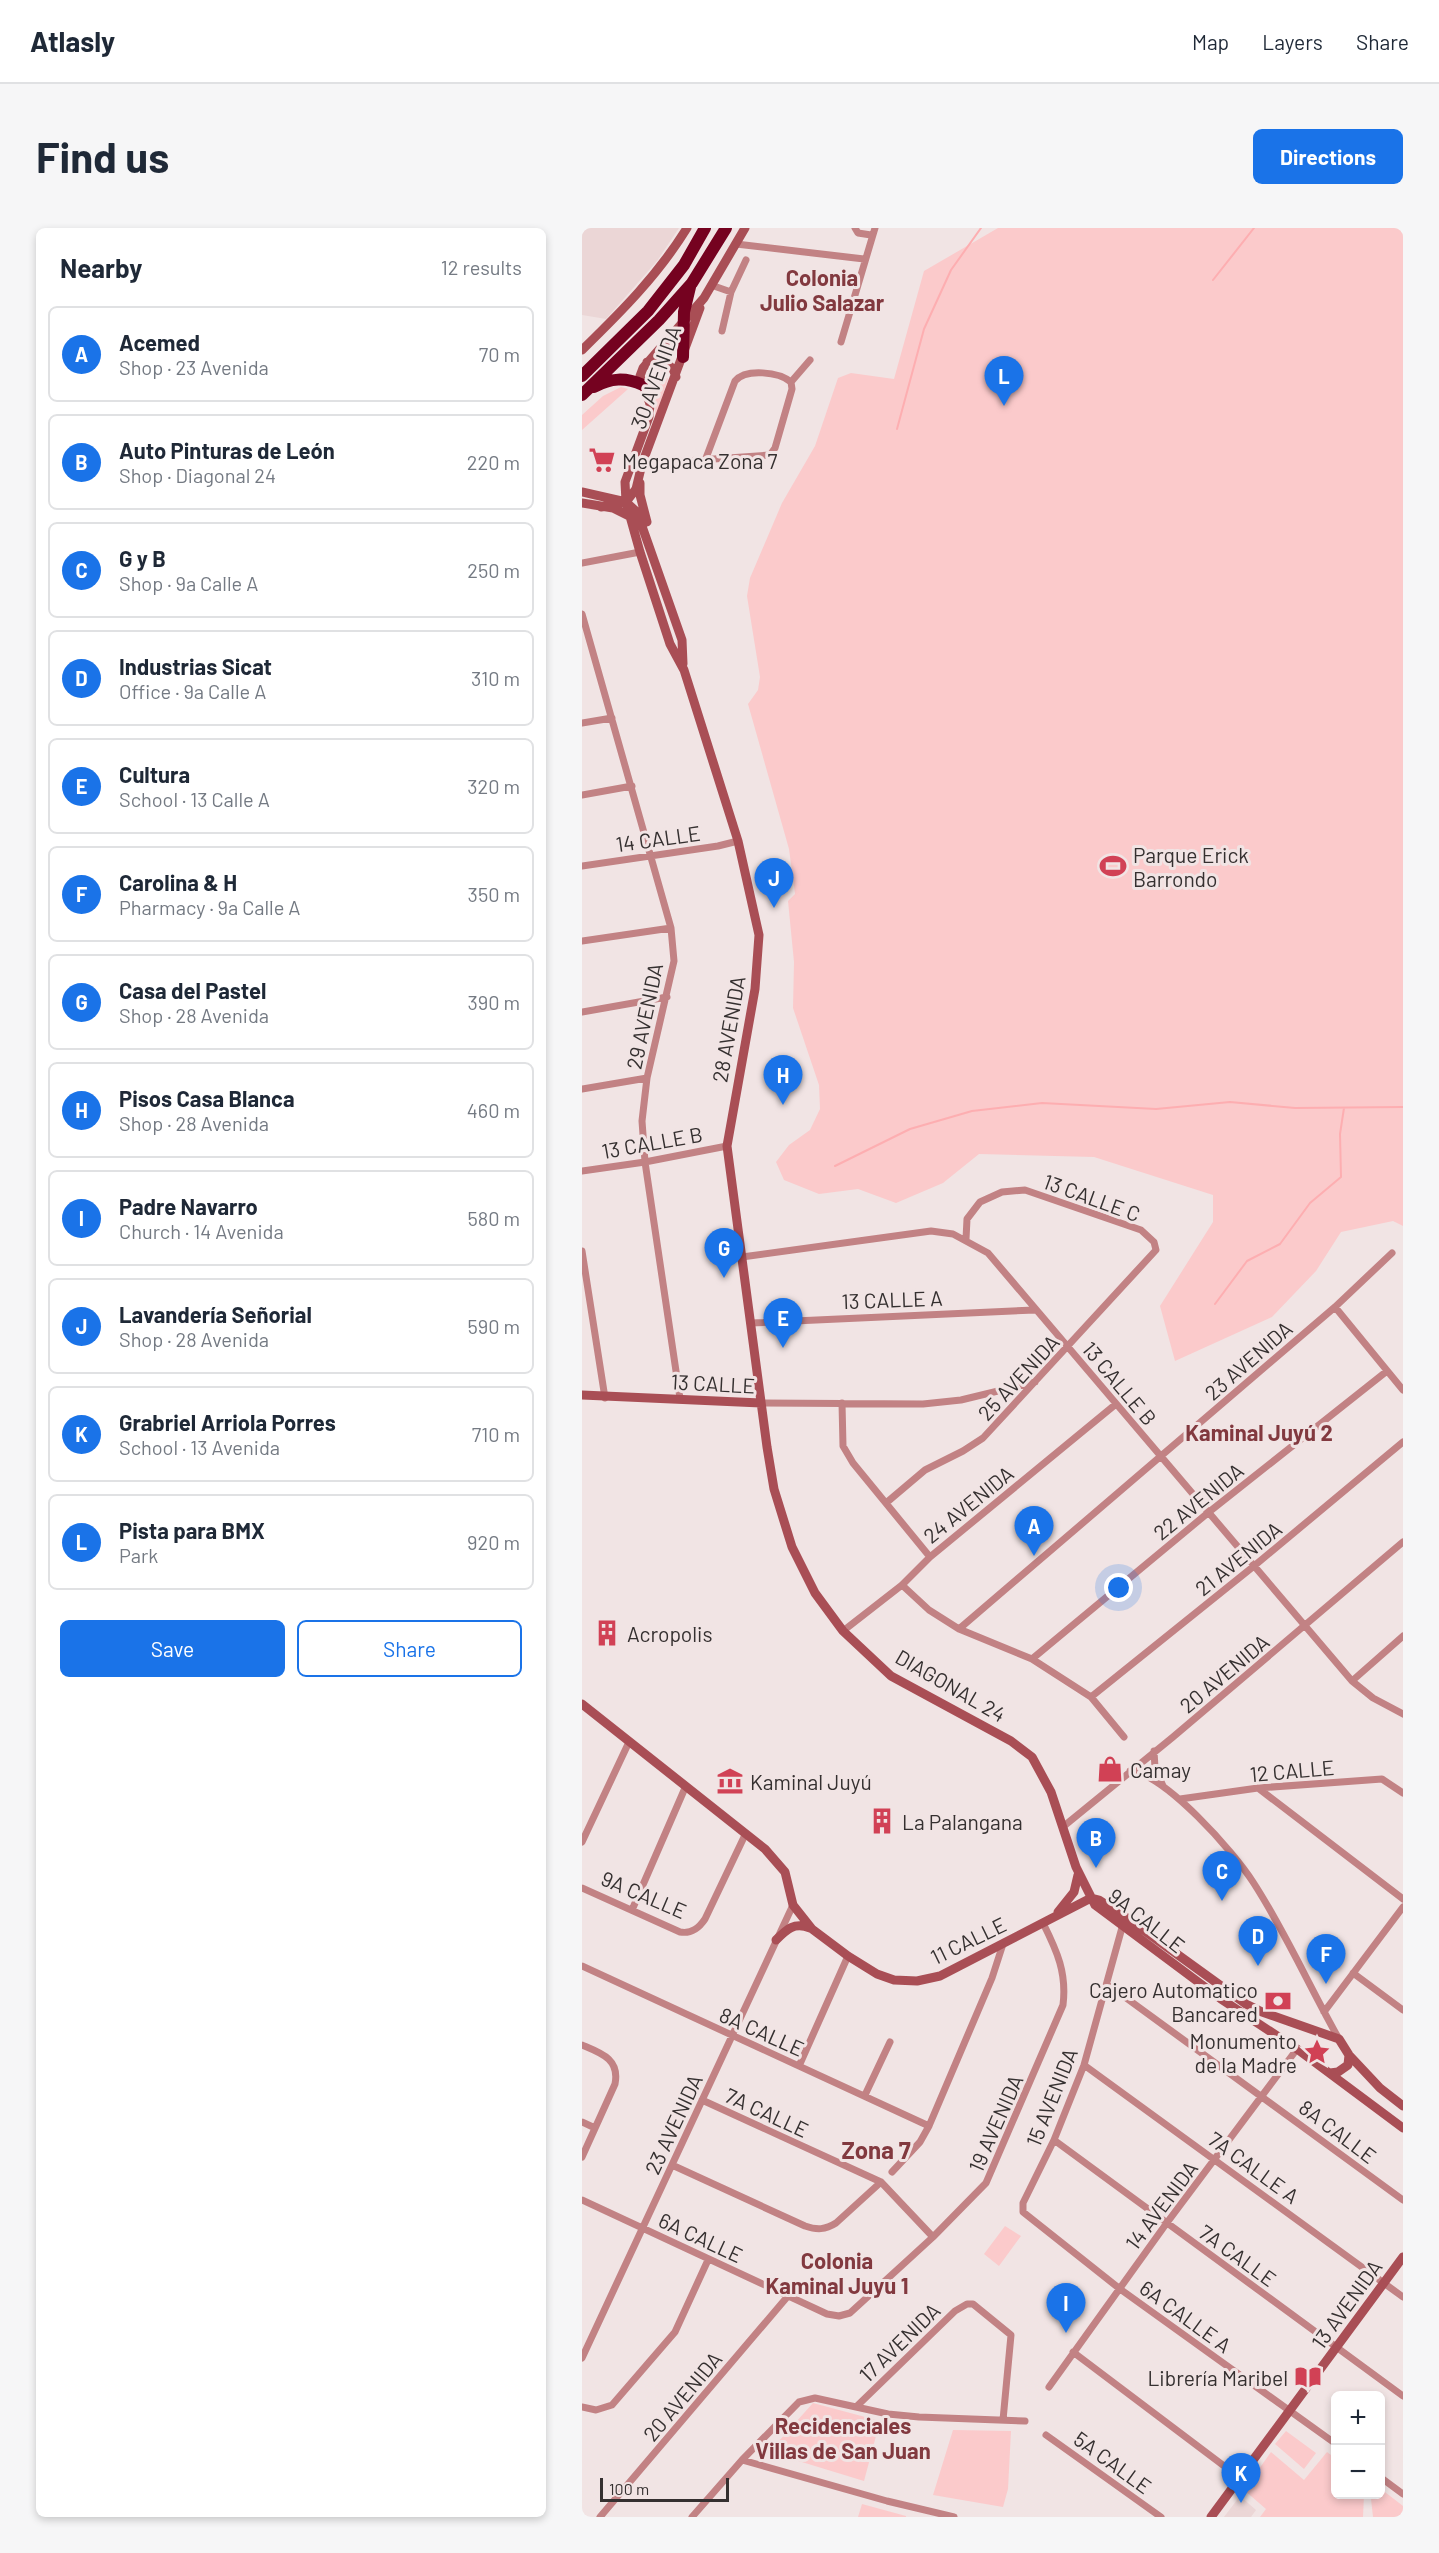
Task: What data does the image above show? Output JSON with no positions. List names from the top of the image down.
{
  "streets": {
    "main road": [
      "30 AVENIDA",
      "28 AVENIDA",
      "13 CALLE",
      "DIAGONAL 24",
      "9A CALLE",
      "11 CALLE",
      "13 AVENIDA"
    ],
    "street": [
      "14 CALLE",
      "29 AVENIDA",
      "13 CALLE B",
      "13 CALLE C",
      "13 CALLE A",
      "23 AVENIDA",
      "25 AVENIDA",
      "22 AVENIDA",
      "24 AVENIDA",
      "21 AVENIDA",
      "20 AVENIDA",
      "12 CALLE",
      "8A CALLE",
      "15 AVENIDA",
      "7A CALLE",
      "19 AVENIDA",
      "7A CALLE A",
      "14 AVENIDA",
      "6A CALLE",
      "6A CALLE A",
      "17 AVENIDA",
      "5A CALLE"
    ]
  },
  "crossings": [
    ["30 AVENIDA", "28 AVENIDA"],
    ["14 CALLE", "29 AVENIDA"],
    ["14 CALLE", "28 AVENIDA"],
    ["29 AVENIDA", "13 CALLE B"],
    ["29 AVENIDA", "13 CALLE"],
    ["28 AVENIDA", "13 CALLE B"],
    ["28 AVENIDA", "13 CALLE A"],
    ["28 AVENIDA", "13 CALLE"],
    ["28 AVENIDA", "DIAGONAL 24"],
    ["13 CALLE B", "13 CALLE C"],
    ["13 CALLE B", "13 CALLE A"],
    ["13 CALLE B", "23 AVENIDA"],
    ["13 CALLE B", "25 AVENIDA"],
    ["13 CALLE B", "22 AVENIDA"],
    ["13 CALLE B", "24 AVENIDA"],
    ["13 CALLE B", "21 AVENIDA"],
    ["13 CALLE B", "20 AVENIDA"],
    ["13 CALLE C", "25 AVENIDA"],
    ["23 AVENIDA", "11 CALLE"],
    ["23 AVENIDA", "8A CALLE"],
    ["23 AVENIDA", "7A CALLE"],
    ["23 AVENIDA", "6A CALLE"],
    ["25 AVENIDA", "13 CALLE"],
    ["13 CALLE", "DIAGONAL 24"],
    ["24 AVENIDA", "DIAGONAL 24"],
    ["20 AVENIDA", "DIAGONAL 24"],
    ["20 AVENIDA", "6A CALLE"],
    ["DIAGONAL 24", "9A CALLE"],
    ["DIAGONAL 24", "11 CALLE"],
    ["9A CALLE", "11 CALLE"],
    ["9A CALLE", "15 AVENIDA"],
    ["9A CALLE", "14 AVENIDA"],
    ["11 CALLE", "19 AVENIDA"],
    ["8A CALLE", "15 AVENIDA"],
    ["8A CALLE", "14 AVENIDA"],
    ["15 AVENIDA", "7A CALLE"],
    ["15 AVENIDA", "7A CALLE A"],
    ["15 AVENIDA", "6A CALLE A"],
    ["7A CALLE", "19 AVENIDA"],
    ["7A CALLE", "14 AVENIDA"],
    ["7A CALLE", "13 AVENIDA"],
    ["19 AVENIDA", "6A CALLE"],
    ["7A CALLE A", "14 AVENIDA"],
    ["7A CALLE A", "13 AVENIDA"],
    ["14 AVENIDA", "6A CALLE A"],
    ["13 AVENIDA", "6A CALLE A"]
  ],
  "districts": [
    "Colonia Julio Salazar",
    "Kaminal Juyú 2",
    "Zona 7",
    "Colonia Kaminal Juyu 1",
    "Recidenciales Villas de San Juan"
  ],
  "places": {
    "supermarket": ["Megapaca Zona 7"],
    "sports": ["Parque Erick Barrondo"],
    "building": ["Acropolis", "La Palangana"],
    "shop": ["Camay"],
    "museum": ["Kaminal Juyú"],
    "bank": ["Cajero Automatico Bancared"],
    "place": ["Monumento de la Madre"],
    "library": ["Librería Maribel"]
  },
  "scale_bar": "100 m",
  "page": {
    "header": "Atlasly",
    "nav": ["Map", "Layers", "Share"],
    "buttons": [
      "Directions",
      ["Save", "Share"]
    ],
    "title": "Find us",
    "heading": ["Nearby", "12 results"],
    "list": [
      {
        "mark": "A",
        "name": "Acemed",
        "note": "Shop · 23 Avenida",
        "value": "70 m"
      },
      {
        "mark": "B",
        "name": "Auto Pinturas de León",
        "note": "Shop · Diagonal 24",
        "value": "220 m"
      },
      {
        "mark": "C",
        "name": "G y B",
        "note": "Shop · 9a Calle A",
        "value": "250 m"
      },
      {
        "mark": "D",
        "name": "Industrias Sicat",
        "note": "Office · 9a Calle A",
        "value": "310 m"
      },
      {
        "mark": "E",
        "name": "Cultura",
        "note": "School · 13 Calle A",
        "value": "320 m"
      },
      {
        "mark": "F",
        "name": "Carolina & H",
        "note": "Pharmacy · 9a Calle A",
        "value": "350 m"
      },
      {
        "mark": "G",
        "name": "Casa del Pastel",
        "note": "Shop · 28 Avenida",
        "value": "390 m"
      },
      {
        "mark": "H",
        "name": "Pisos Casa Blanca",
        "note": "Shop · 28 Avenida",
        "value": "460 m"
      },
      {
        "mark": "I",
        "name": "Padre Navarro",
        "note": "Church · 14 Avenida",
        "value": "580 m"
      },
      {
        "mark": "J",
        "name": "Lavandería Señorial",
        "note": "Shop · 28 Avenida",
        "value": "590 m"
      },
      {
        "mark": "K",
        "name": "Grabriel Arriola Porres",
        "note": "School · 13 Avenida",
        "value": "710 m"
      },
      {
        "mark": "L",
        "name": "Pista para BMX",
        "note": "Park",
        "value": "920 m"
      }
    ],
    "pins": [
      "L",
      "J",
      "H",
      "G",
      "E",
      "A",
      "B",
      "C",
      "D",
      "F",
      "I",
      "K"
    ],
    "map_buttons": ["+", "−"],
    "scale": "100 m"
  }
}
